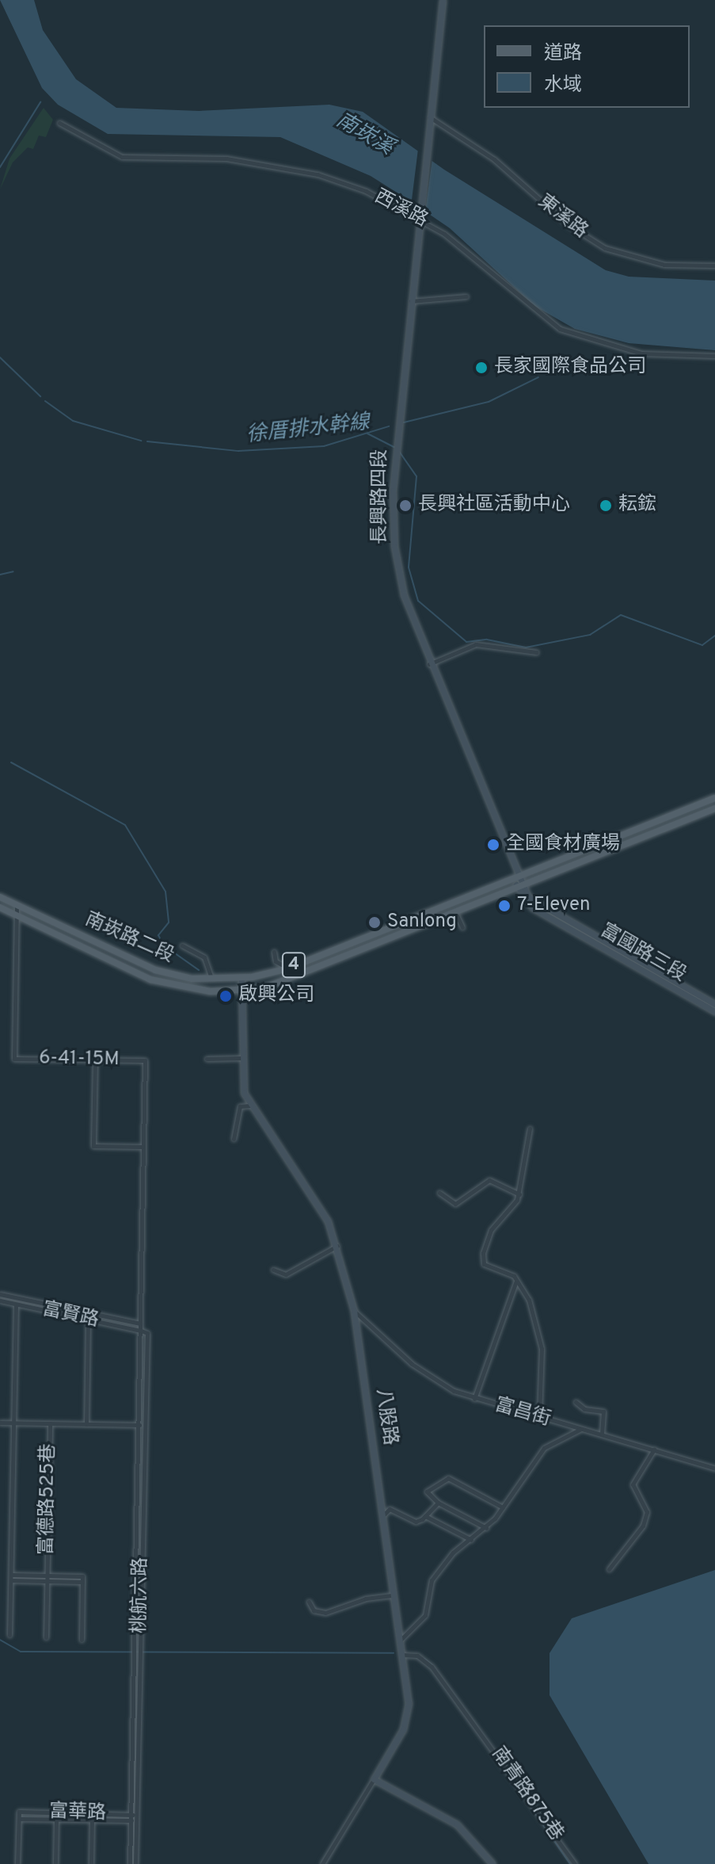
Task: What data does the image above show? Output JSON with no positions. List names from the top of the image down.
{
  "streets": {
    "main road": ["南崁路二段", "4"],
    "street": [
      "西溪路",
      "東溪路",
      "長興路四段",
      "富國路三段",
      "6-41-15M",
      "富賢路",
      "富昌街",
      "八股路",
      "富德路525巷",
      "桃航六路",
      "南青路875巷",
      "富華路"
    ]
  },
  "crossings": [
    ["西溪路", "長興路四段"],
    ["東溪路", "長興路四段"],
    ["長興路四段", "南崁路二段"],
    ["南崁路二段", "富國路三段"],
    ["南崁路二段", "4"],
    ["南崁路二段", "6-41-15M"],
    ["南崁路二段", "八股路"],
    ["4", "6-41-15M"],
    ["6-41-15M", "桃航六路"],
    ["富賢路", "桃航六路"],
    ["富昌街", "八股路"],
    ["八股路", "南青路875巷"],
    ["桃航六路", "富華路"]
  ],
  "water": ["南崁溪", "徐厝排水幹線"],
  "places": [
    "長家國際食品公司",
    "長興社區活動中心",
    "耘鋐",
    "全國食材廣場",
    "7-Eleven",
    "Sanlong",
    "啟興公司"
  ],
  "legend": ["道路", "水域"]
}
